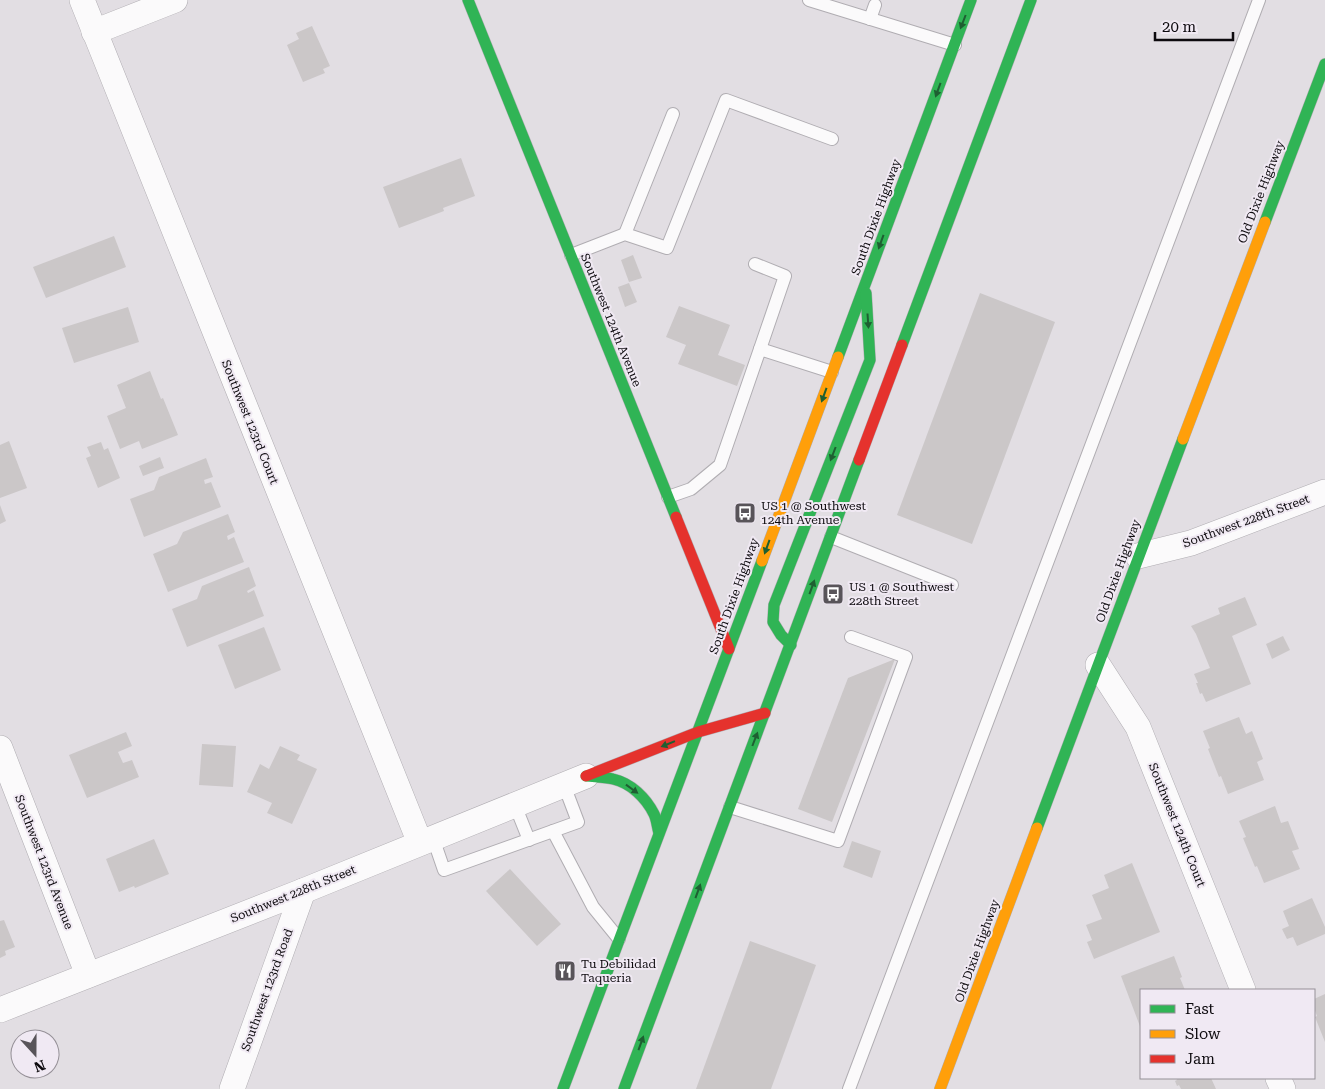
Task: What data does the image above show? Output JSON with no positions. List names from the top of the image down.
{
  "streets": {
    "main road": ["Old Dixie Highway", "South Dixie Highway", "Southwest 124th Avenue"],
    "street": [
      "Southwest 123rd Court",
      "Southwest 228th Street",
      "Southwest 124th Court",
      "Southwest 123rd Avenue",
      "Southwest 123rd Road"
    ]
  },
  "crossings": [
    ["Old Dixie Highway", "Southwest 228th Street"],
    ["Old Dixie Highway", "Southwest 124th Court"],
    ["South Dixie Highway", "Southwest 124th Avenue"],
    ["Southwest 123rd Court", "Southwest 228th Street"],
    ["Southwest 228th Street", "Southwest 123rd Avenue"],
    ["Southwest 228th Street", "Southwest 123rd Road"]
  ],
  "places": {
    "bus stop": ["US 1 @ Southwest 124th Avenue", "US 1 @ Southwest 228th Street"],
    "restaurant": ["Tu Debilidad Taqueria"]
  },
  "legend": ["Fast", "Slow", "Jam"],
  "scale_bar": "20 m",
  "north": "bottom"
}
